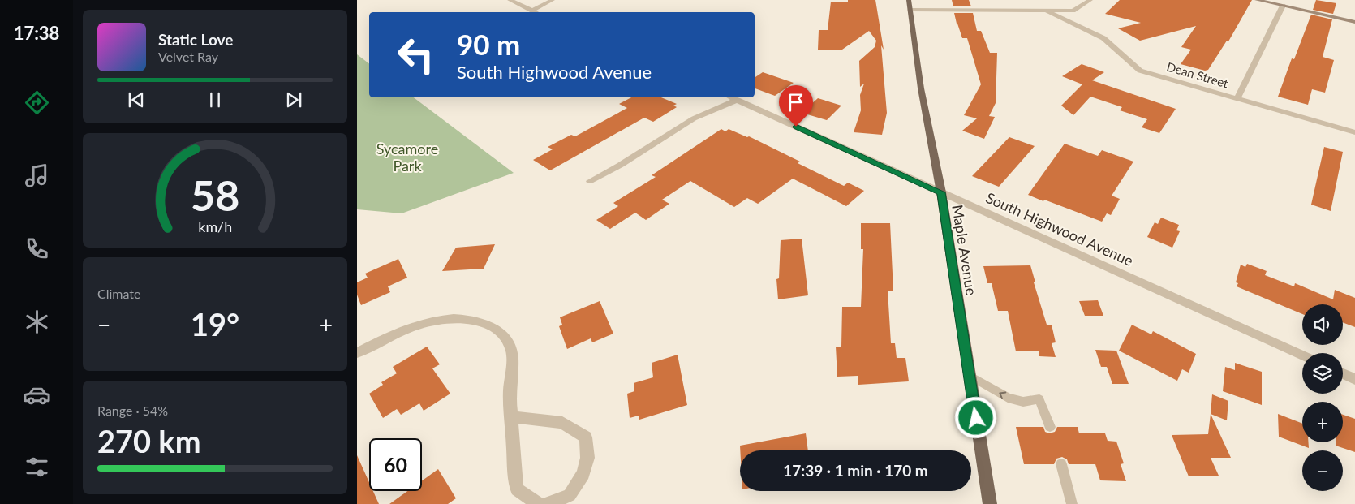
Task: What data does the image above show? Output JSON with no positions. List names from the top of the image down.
{
  "streets": {
    "main road": ["Maple Avenue"],
    "street": ["Dean Street", "South Highwood Avenue"]
  },
  "crossings": [
    ["South Highwood Avenue", "Maple Avenue"]
  ],
  "parks": ["Sycamore Park"],
  "page": {
    "tabs": "17:38",
    "turn": ["90 m", "South Highwood Avenue"],
    "song": ["Static Love", "Velvet Ray"],
    "tile": [
      "Climate",
      ["Range · 54%", "270 km"]
    ],
    "map_buttons": ["+", "−"],
    "heat": ["−", "19°", "+"],
    "limit": "60",
    "trip": "17:39 · 1 min · 170 m",
    "gauge": ["58", "km/h"]
  }
}
